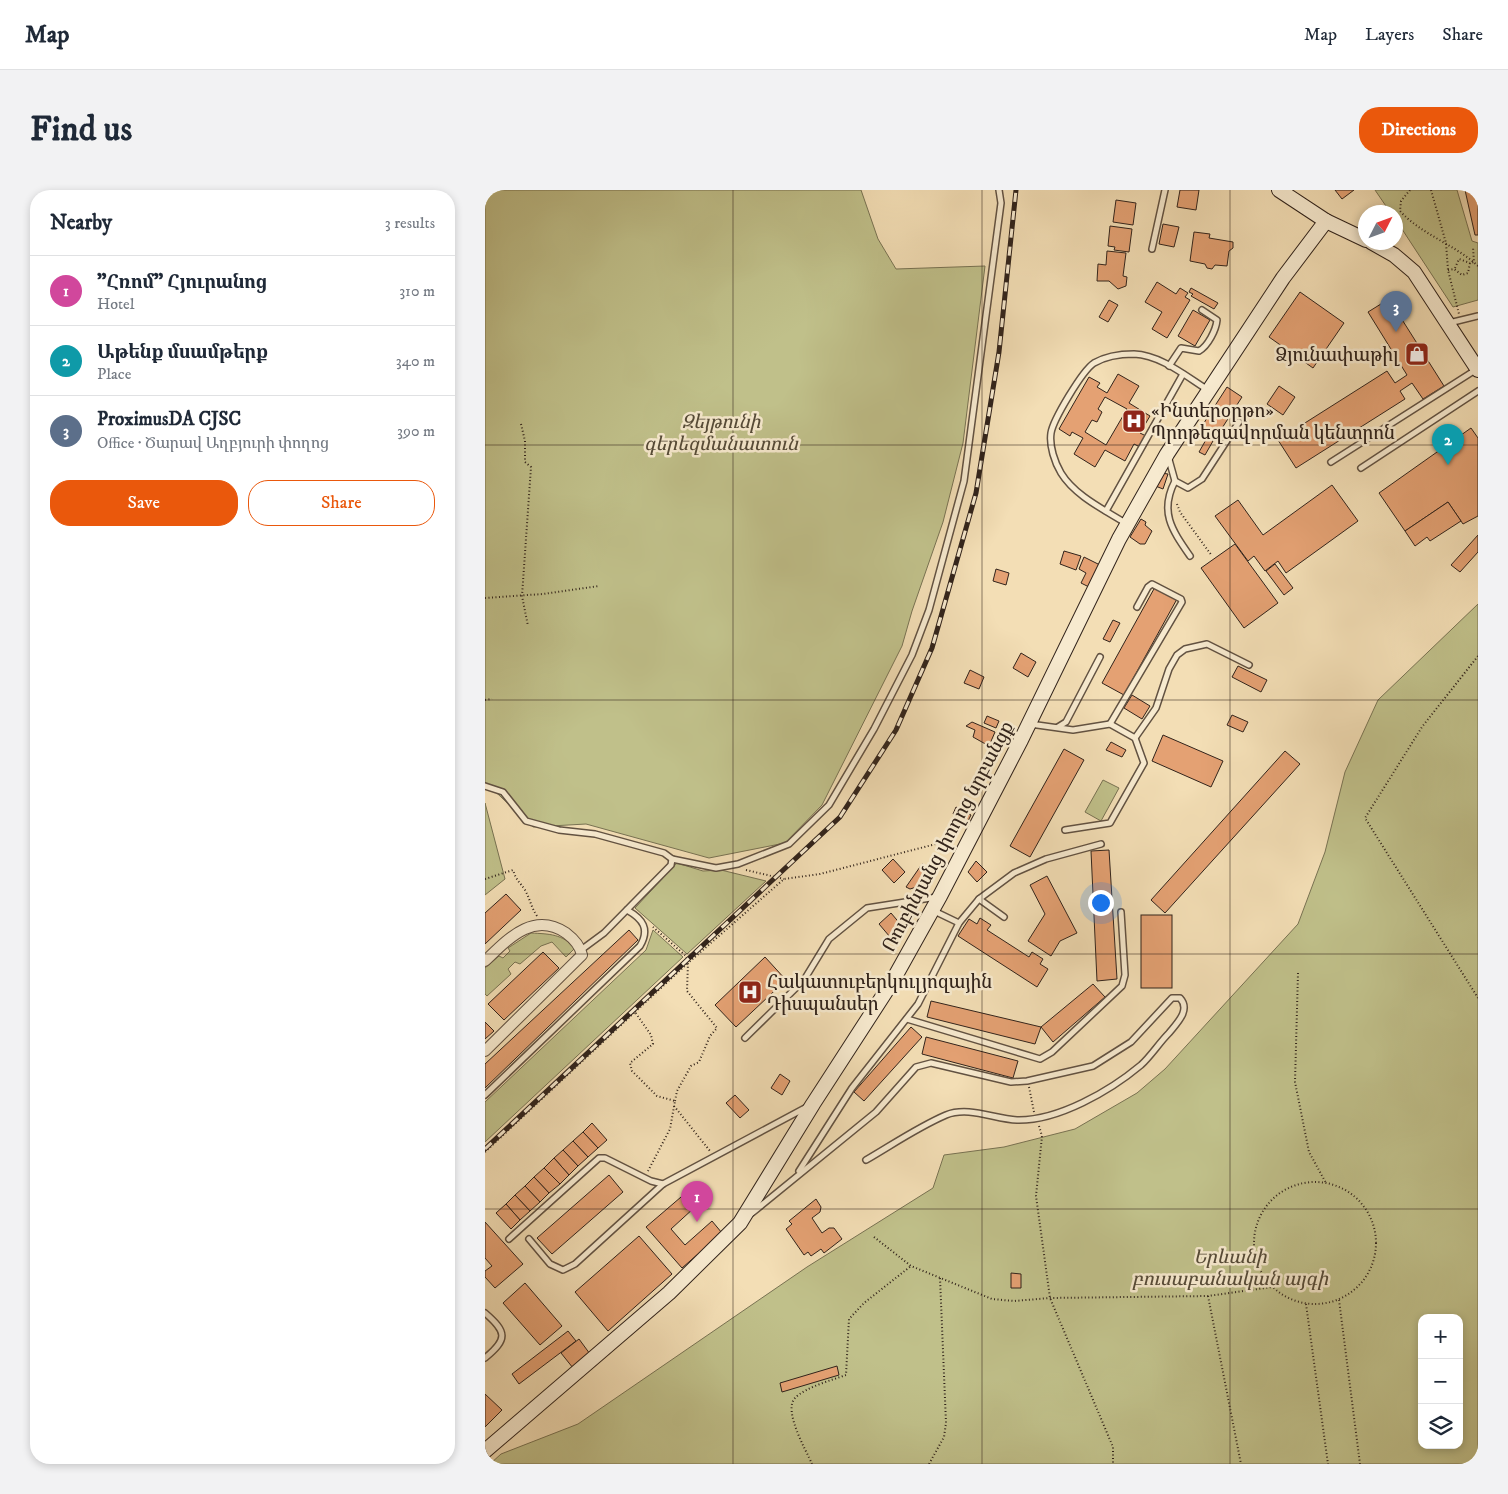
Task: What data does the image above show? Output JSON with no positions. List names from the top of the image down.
{
  "streets": {
    "street": ["Ռուբինյանց փողոց նրբանցք"]
  },
  "parks": ["Զեյթունի գերեզմանատուն", "Երևանի բուսաբանական այգի"],
  "places": {
    "shop": ["Ձյունափաթիլ"],
    "hospital": ["«Ինտերօրթո» Պրոթեզավորման կենտրոն", "Հակատուբերկուլյոզային Դիսպանսեր"]
  },
  "north": "top right",
  "page": {
    "header": "Map",
    "nav": ["Map", "Layers", "Share"],
    "buttons": [
      "Directions",
      ["Save", "Share"]
    ],
    "title": "Find us",
    "heading": ["Nearby", "3 results"],
    "list": [
      {
        "mark": "1",
        "name": "\"Հռոմ\" Հյուրանոց",
        "note": "Hotel",
        "value": "310 m"
      },
      {
        "mark": "2",
        "name": "Աթենք մսամթերք",
        "note": "Place",
        "value": "340 m"
      },
      {
        "mark": "3",
        "name": "ProximusDA CJSC",
        "note": "Office · Ծարավ Աղբյուրի փողոց",
        "value": "390 m"
      }
    ],
    "pins": ["3", "2", "1"],
    "map_buttons": ["+", "−"]
  }
}
